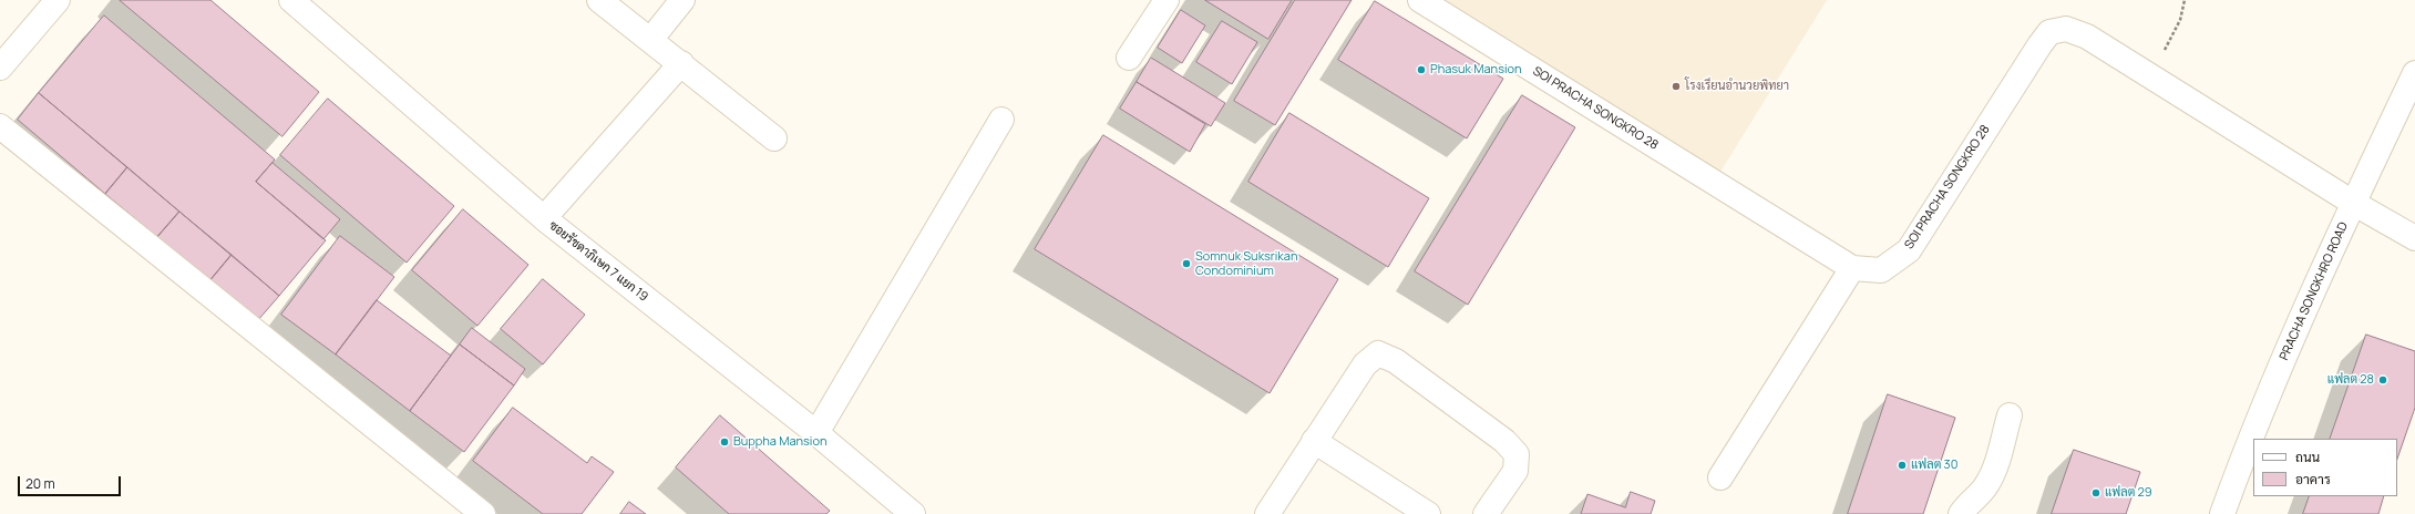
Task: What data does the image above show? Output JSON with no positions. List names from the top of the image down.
{
  "streets": {
    "street": ["SOI PRACHA SONGKRO 28", "ซอยรัชดาภิเษก 7 แยก 19", "PRACHA SONGKHRO ROAD"]
  },
  "crossings": [
    ["SOI PRACHA SONGKRO 28", "PRACHA SONGKHRO ROAD"]
  ],
  "places": [
    "Phasuk Mansion",
    "โรงเรียนอำนวยพิทยา",
    "Somnuk Suksrikan Condominium",
    "แฟลต 28",
    "Buppha Mansion",
    "แฟลต 30",
    "แฟลต 29"
  ],
  "legend": ["ถนน", "อาคาร"],
  "scale_bar": "20 m"
}
